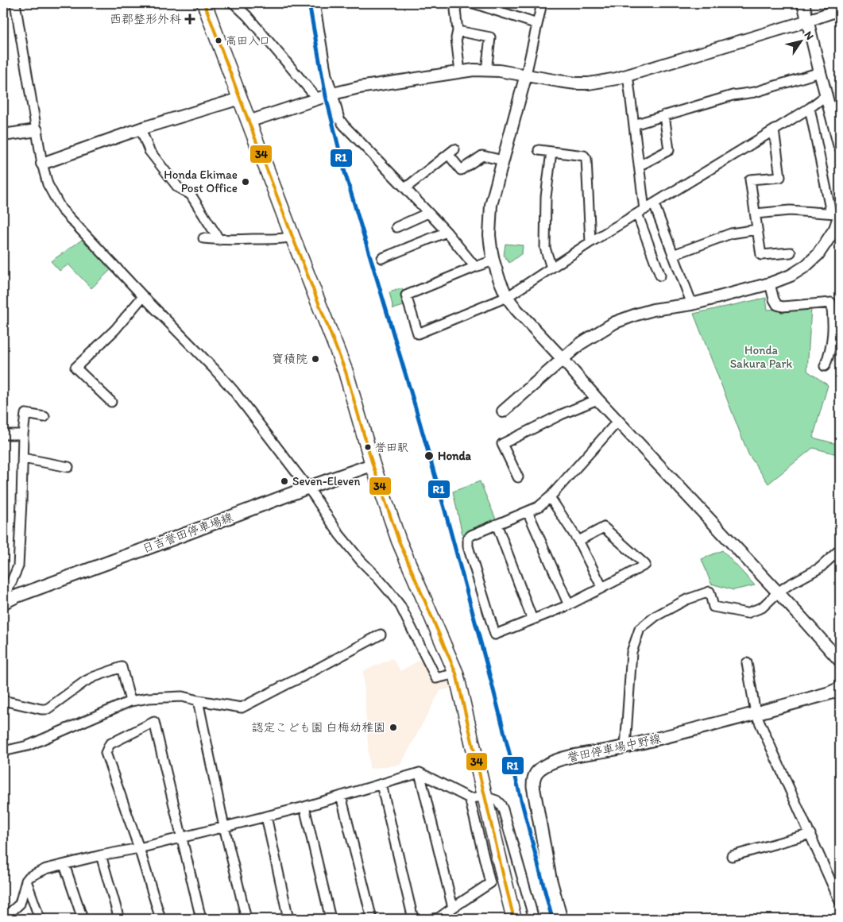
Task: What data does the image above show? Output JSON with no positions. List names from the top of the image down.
{
  "streets": {
    "main road": ["日吉誉田停車場線", "誉田停車場中野線"]
  },
  "parks": ["Honda Sakura Park"],
  "places": {
    "health": ["西郡整形外科"],
    "other": [
      "高田入口",
      "Honda Ekimae Post Office",
      "寶積院",
      "誉田駅",
      "Honda",
      "Seven-Eleven",
      "認定こども園 白梅幼稚園"
    ]
  },
  "lines": ["transit line R1", "transit line 34"],
  "north": "top right"
}
